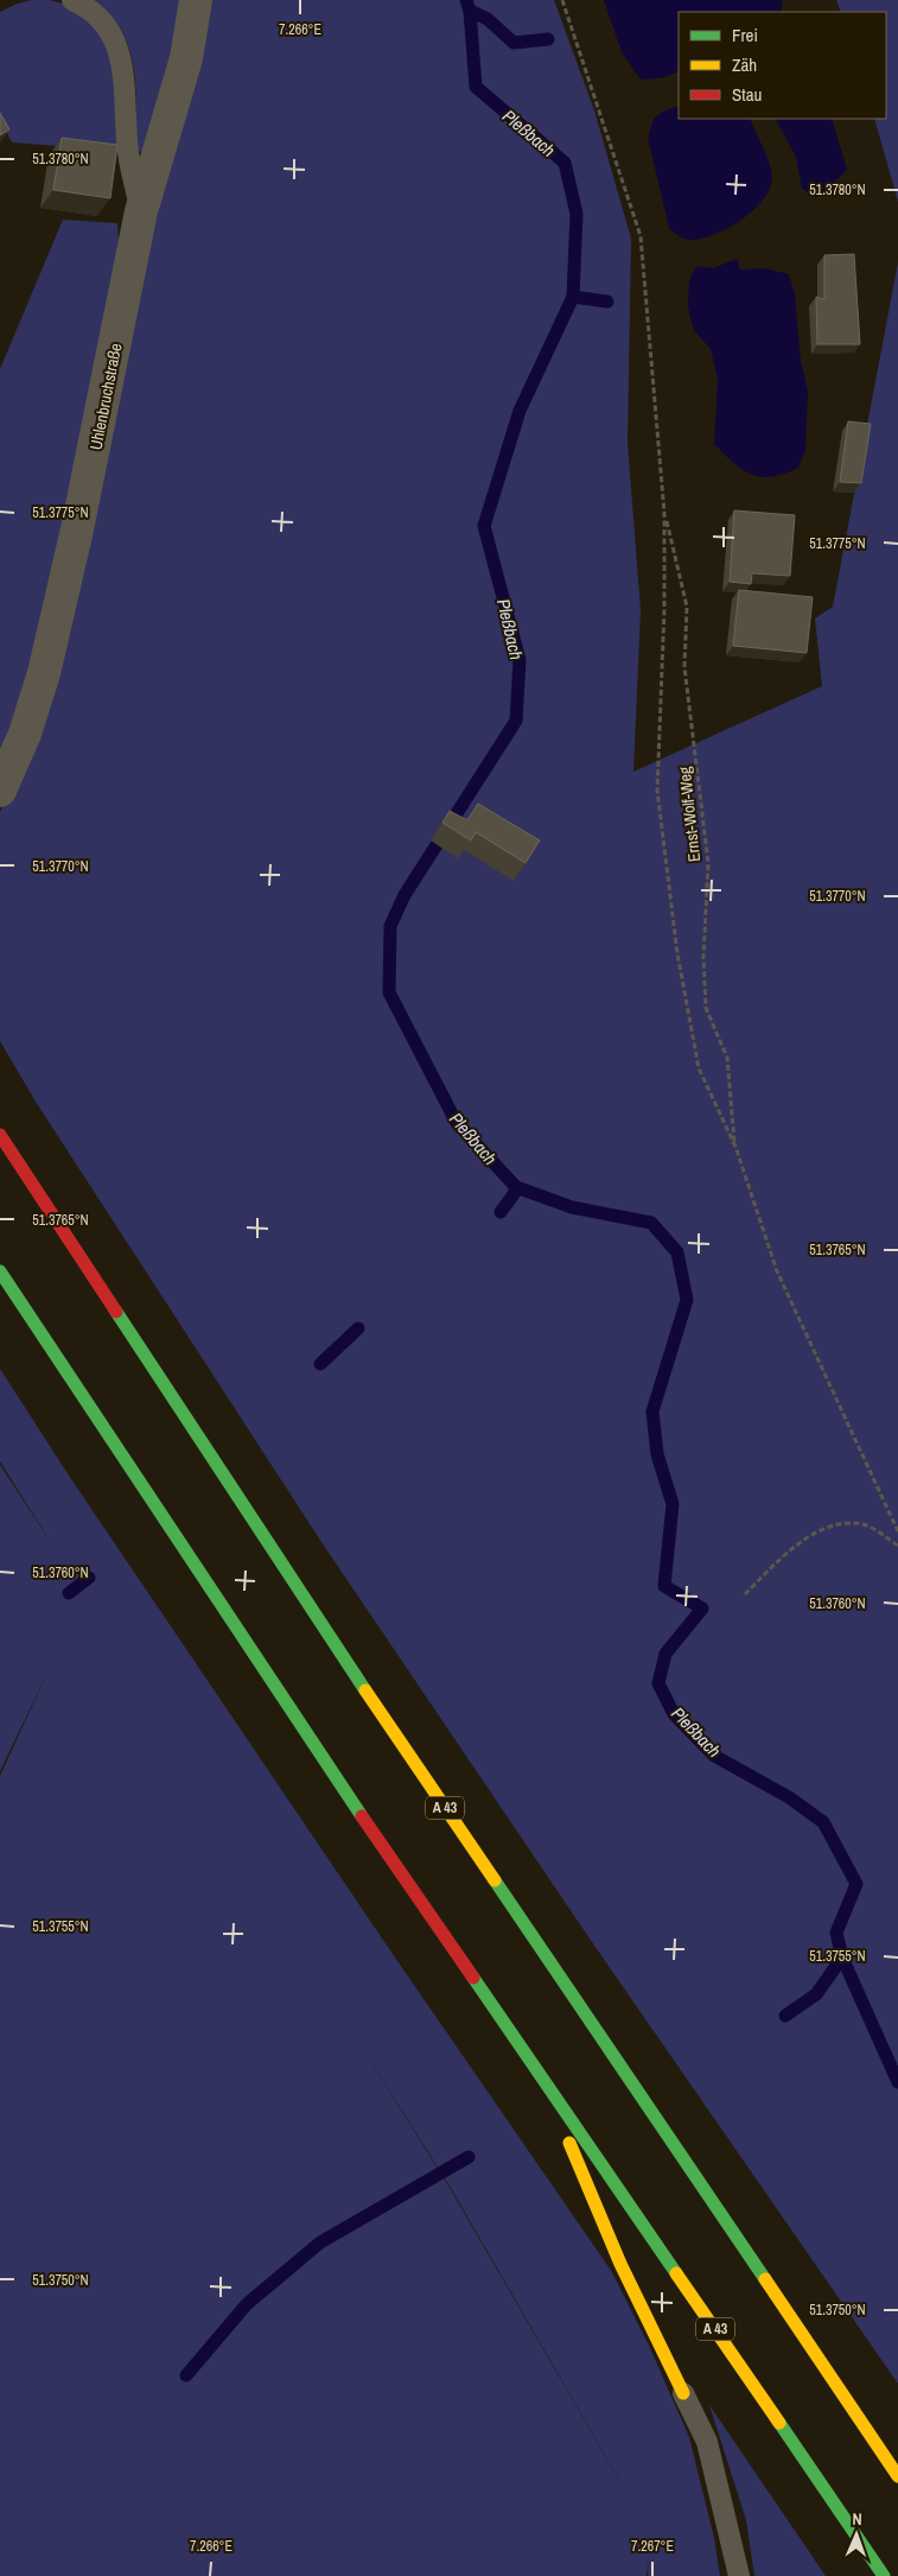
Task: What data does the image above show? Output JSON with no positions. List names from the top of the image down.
{
  "streets": {
    "highway": ["A 43"],
    "street": ["Uhlenbruchstraße"],
    "path": ["Ernst-Wolf-Weg"]
  },
  "water": ["Pleßbach"],
  "legend": ["Frei", "Zäh", "Stau"],
  "north": "top",
  "coordinates": [
    "7.266°E",
    "51.3780°N",
    "51.3775°N",
    "51.3770°N",
    "51.3765°N",
    "51.3760°N",
    "51.3755°N",
    "51.3750°N",
    "7.267°E"
  ]
}
